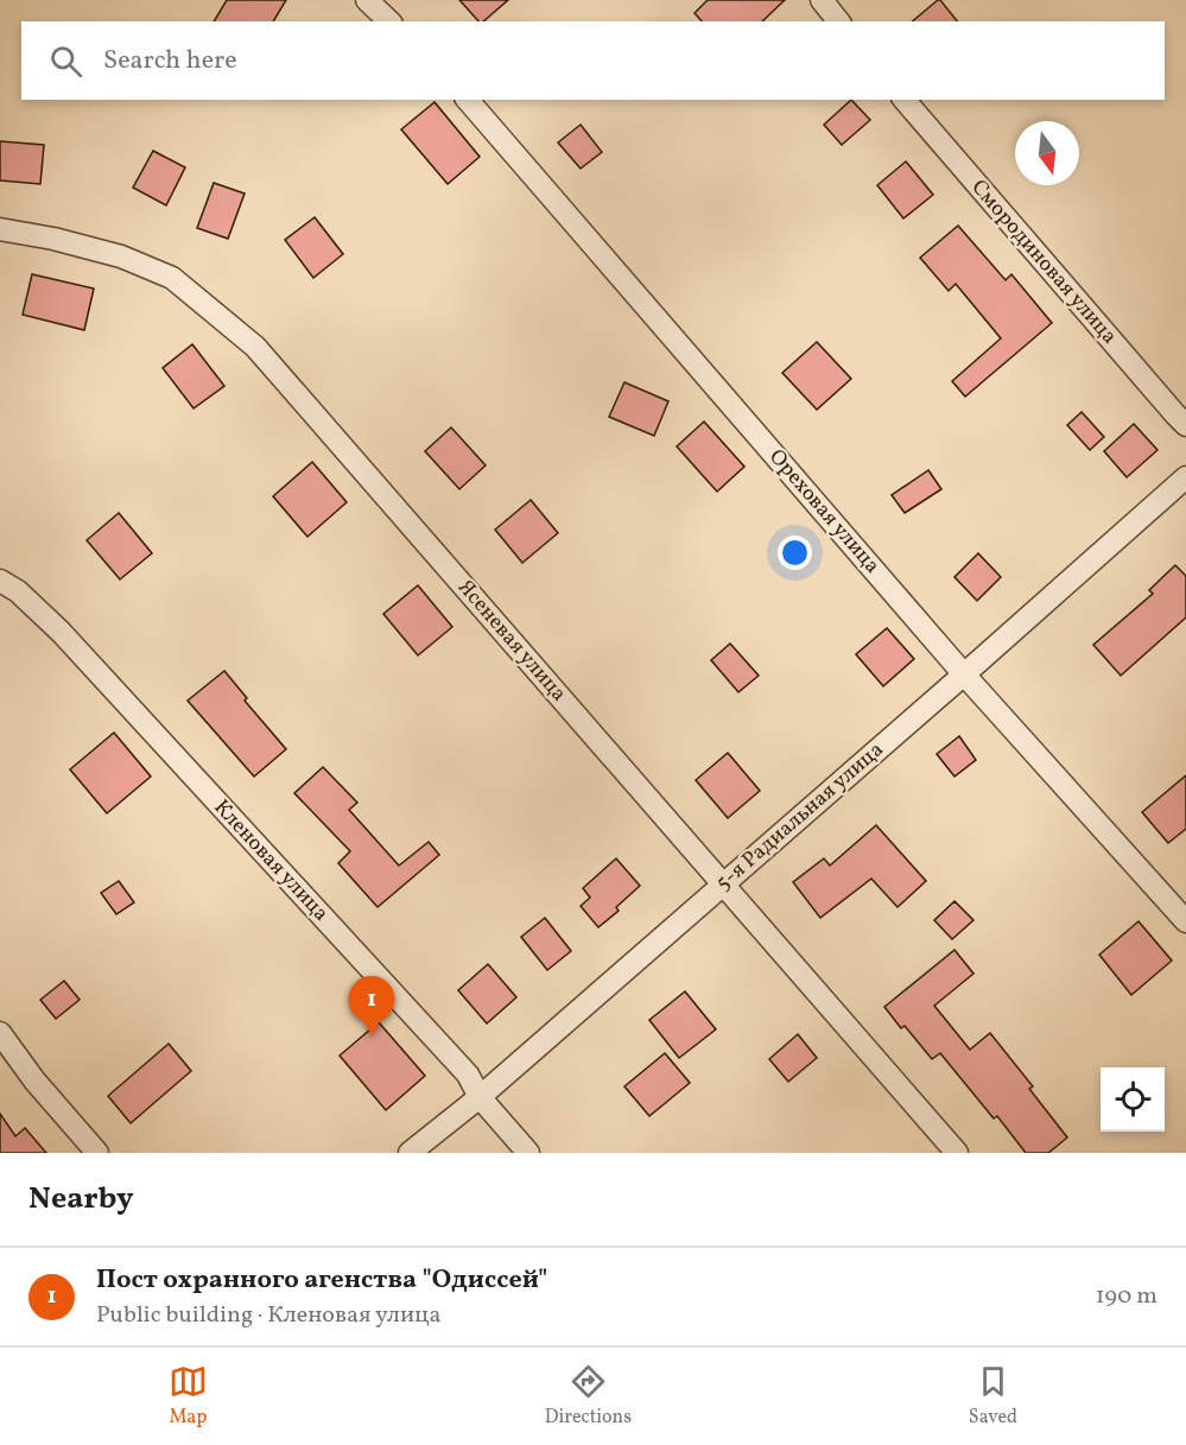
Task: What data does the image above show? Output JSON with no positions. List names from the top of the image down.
{
  "streets": {
    "street": [
      "Смородиновая улица",
      "Ореховая улица",
      "Ясеневая улица",
      "5-я Радиальная улица",
      "Кленовая улица"
    ]
  },
  "crossings": [
    ["Ореховая улица", "5-я Радиальная улица"],
    ["Ясеневая улица", "5-я Радиальная улица"],
    ["5-я Радиальная улица", "Кленовая улица"]
  ],
  "north": "bottom",
  "page": {
    "search": "Search here",
    "pins": "1",
    "heading": "Nearby",
    "list": [
      {
        "mark": "1",
        "name": "Пост охранного агенства \"Одисcей\"",
        "note": "Public building · Кленовая улица",
        "value": "190 m"
      }
    ],
    "nav": ["Map", "Directions", "Saved"]
  }
}
